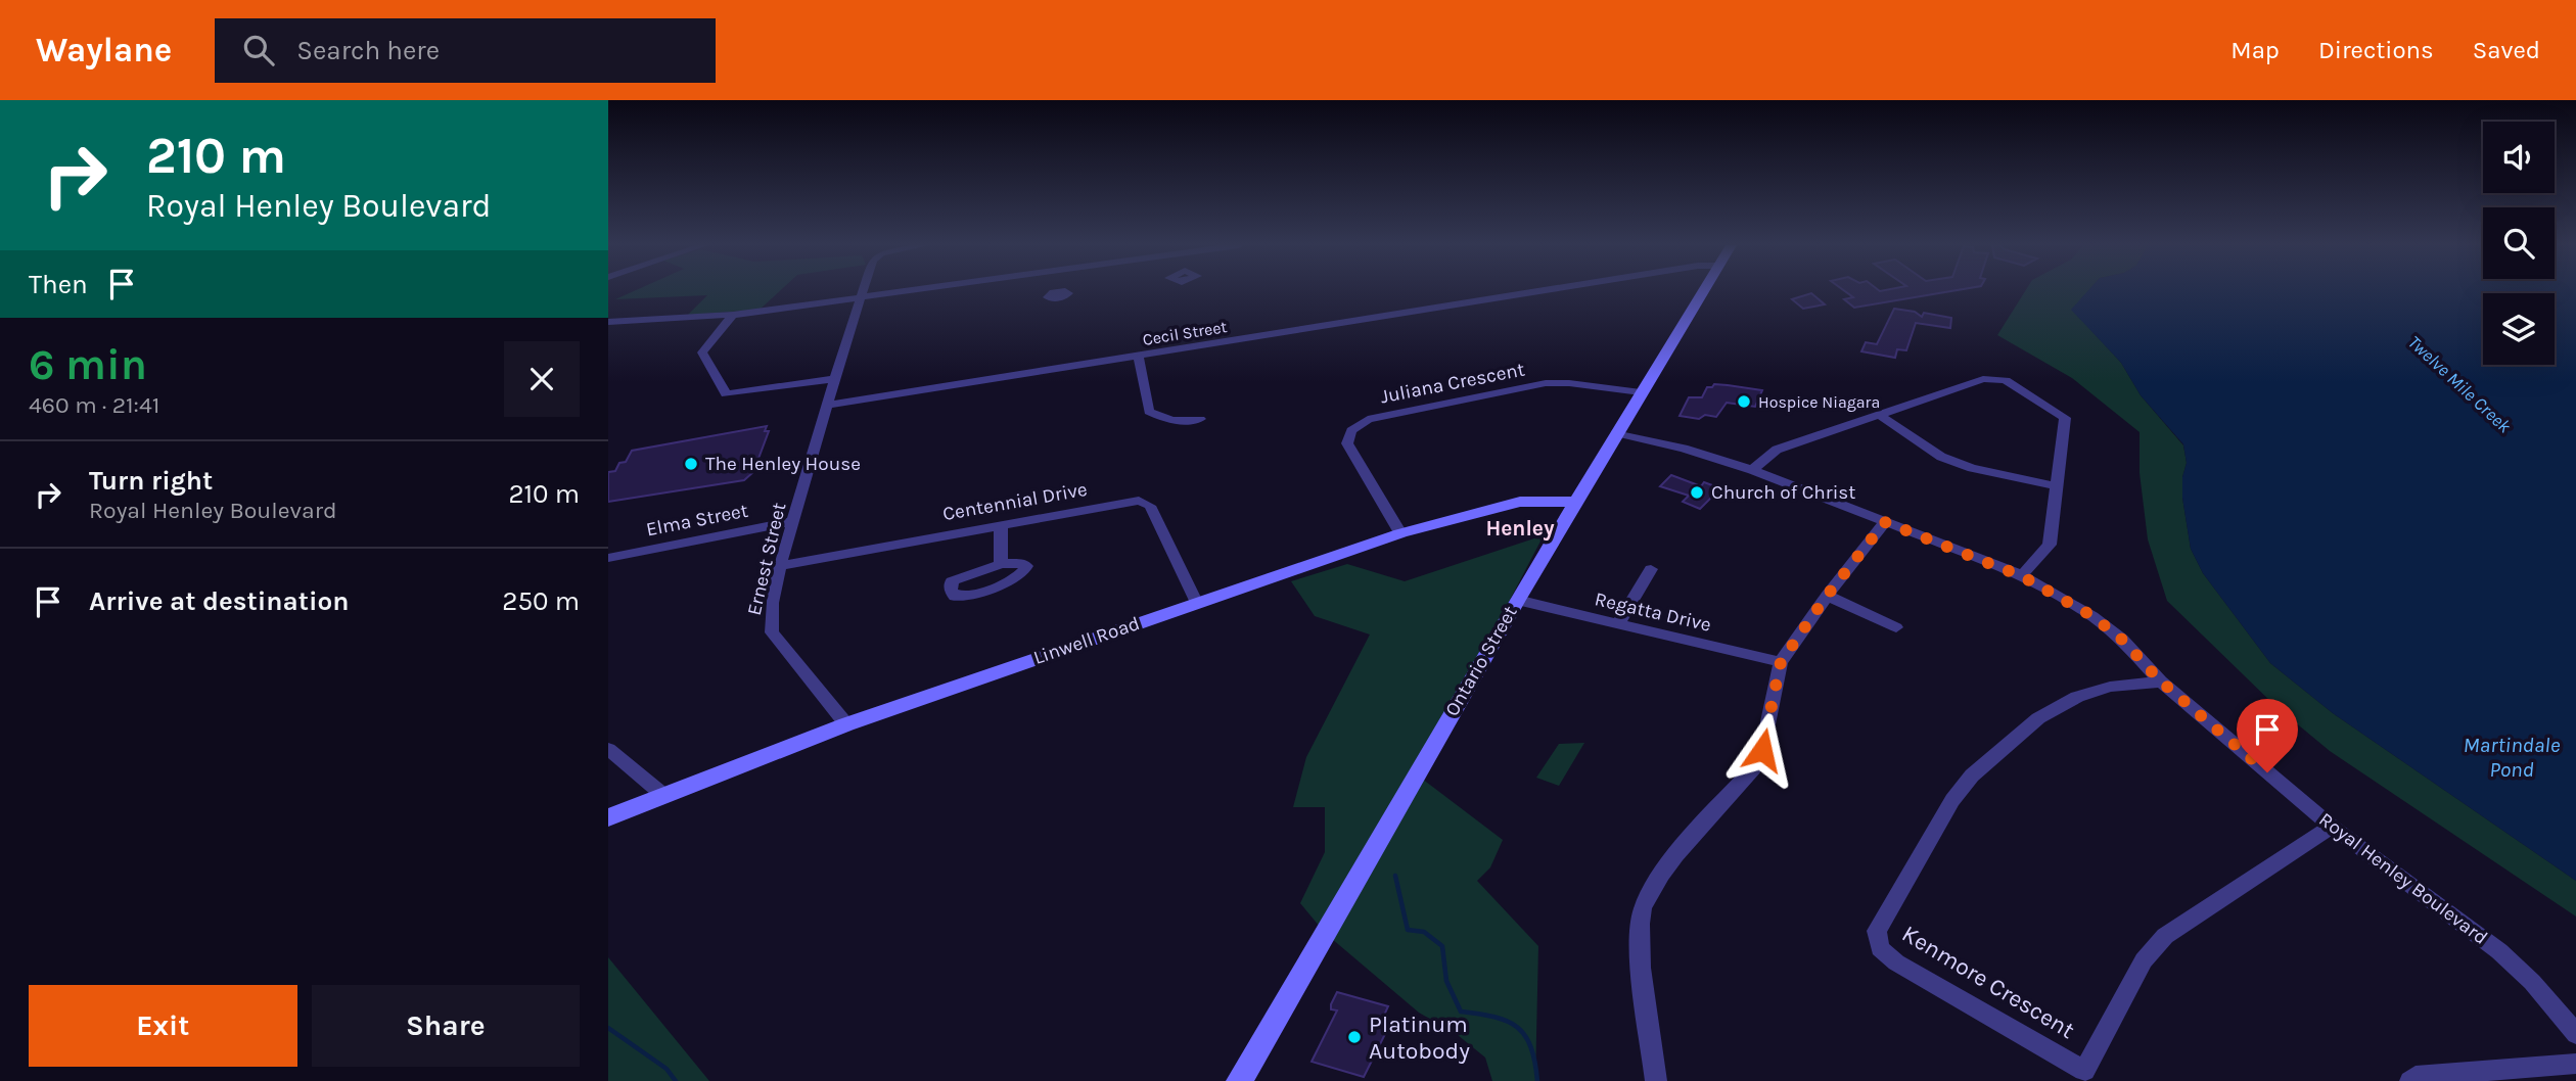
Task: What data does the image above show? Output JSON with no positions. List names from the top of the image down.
{
  "streets": {
    "main road": ["Linwell Road", "Ontario Street"],
    "street": [
      "Cecil Street",
      "Juliana Crescent",
      "Centennial Drive",
      "Elma Street",
      "Ernest Street",
      "Regatta Drive",
      "Royal Henley Boulevard",
      "Kenmore Crescent"
    ]
  },
  "crossings": [
    ["Cecil Street", "Ernest Street"],
    ["Juliana Crescent", "Linwell Road"],
    ["Juliana Crescent", "Ontario Street"],
    ["Centennial Drive", "Ernest Street"],
    ["Centennial Drive", "Linwell Road"],
    ["Elma Street", "Ernest Street"],
    ["Ernest Street", "Linwell Road"],
    ["Regatta Drive", "Ontario Street"],
    ["Linwell Road", "Ontario Street"],
    ["Ontario Street", "Royal Henley Boulevard"],
    ["Royal Henley Boulevard", "Kenmore Crescent"]
  ],
  "districts": ["Henley"],
  "water": ["Twelve Mile Creek", "Martindale Pond"],
  "places": [
    "Hospice Niagara",
    "The Henley House",
    "Church of Christ",
    "Platinum Autobody"
  ],
  "page": {
    "header": "Waylane",
    "search": "Search here",
    "nav": ["Map", "Directions", "Saved"],
    "turn": ["210 m", "Royal Henley Boulevard"],
    "then": "Then",
    "heading": ["6 min", "460 m · 21:41"],
    "list": [
      {
        "name": "Turn right",
        "note": "Royal Henley Boulevard",
        "value": "210 m"
      },
      {
        "name": "Arrive at destination",
        "value": "250 m"
      }
    ],
    "buttons": ["Exit", "Share"]
  }
}
